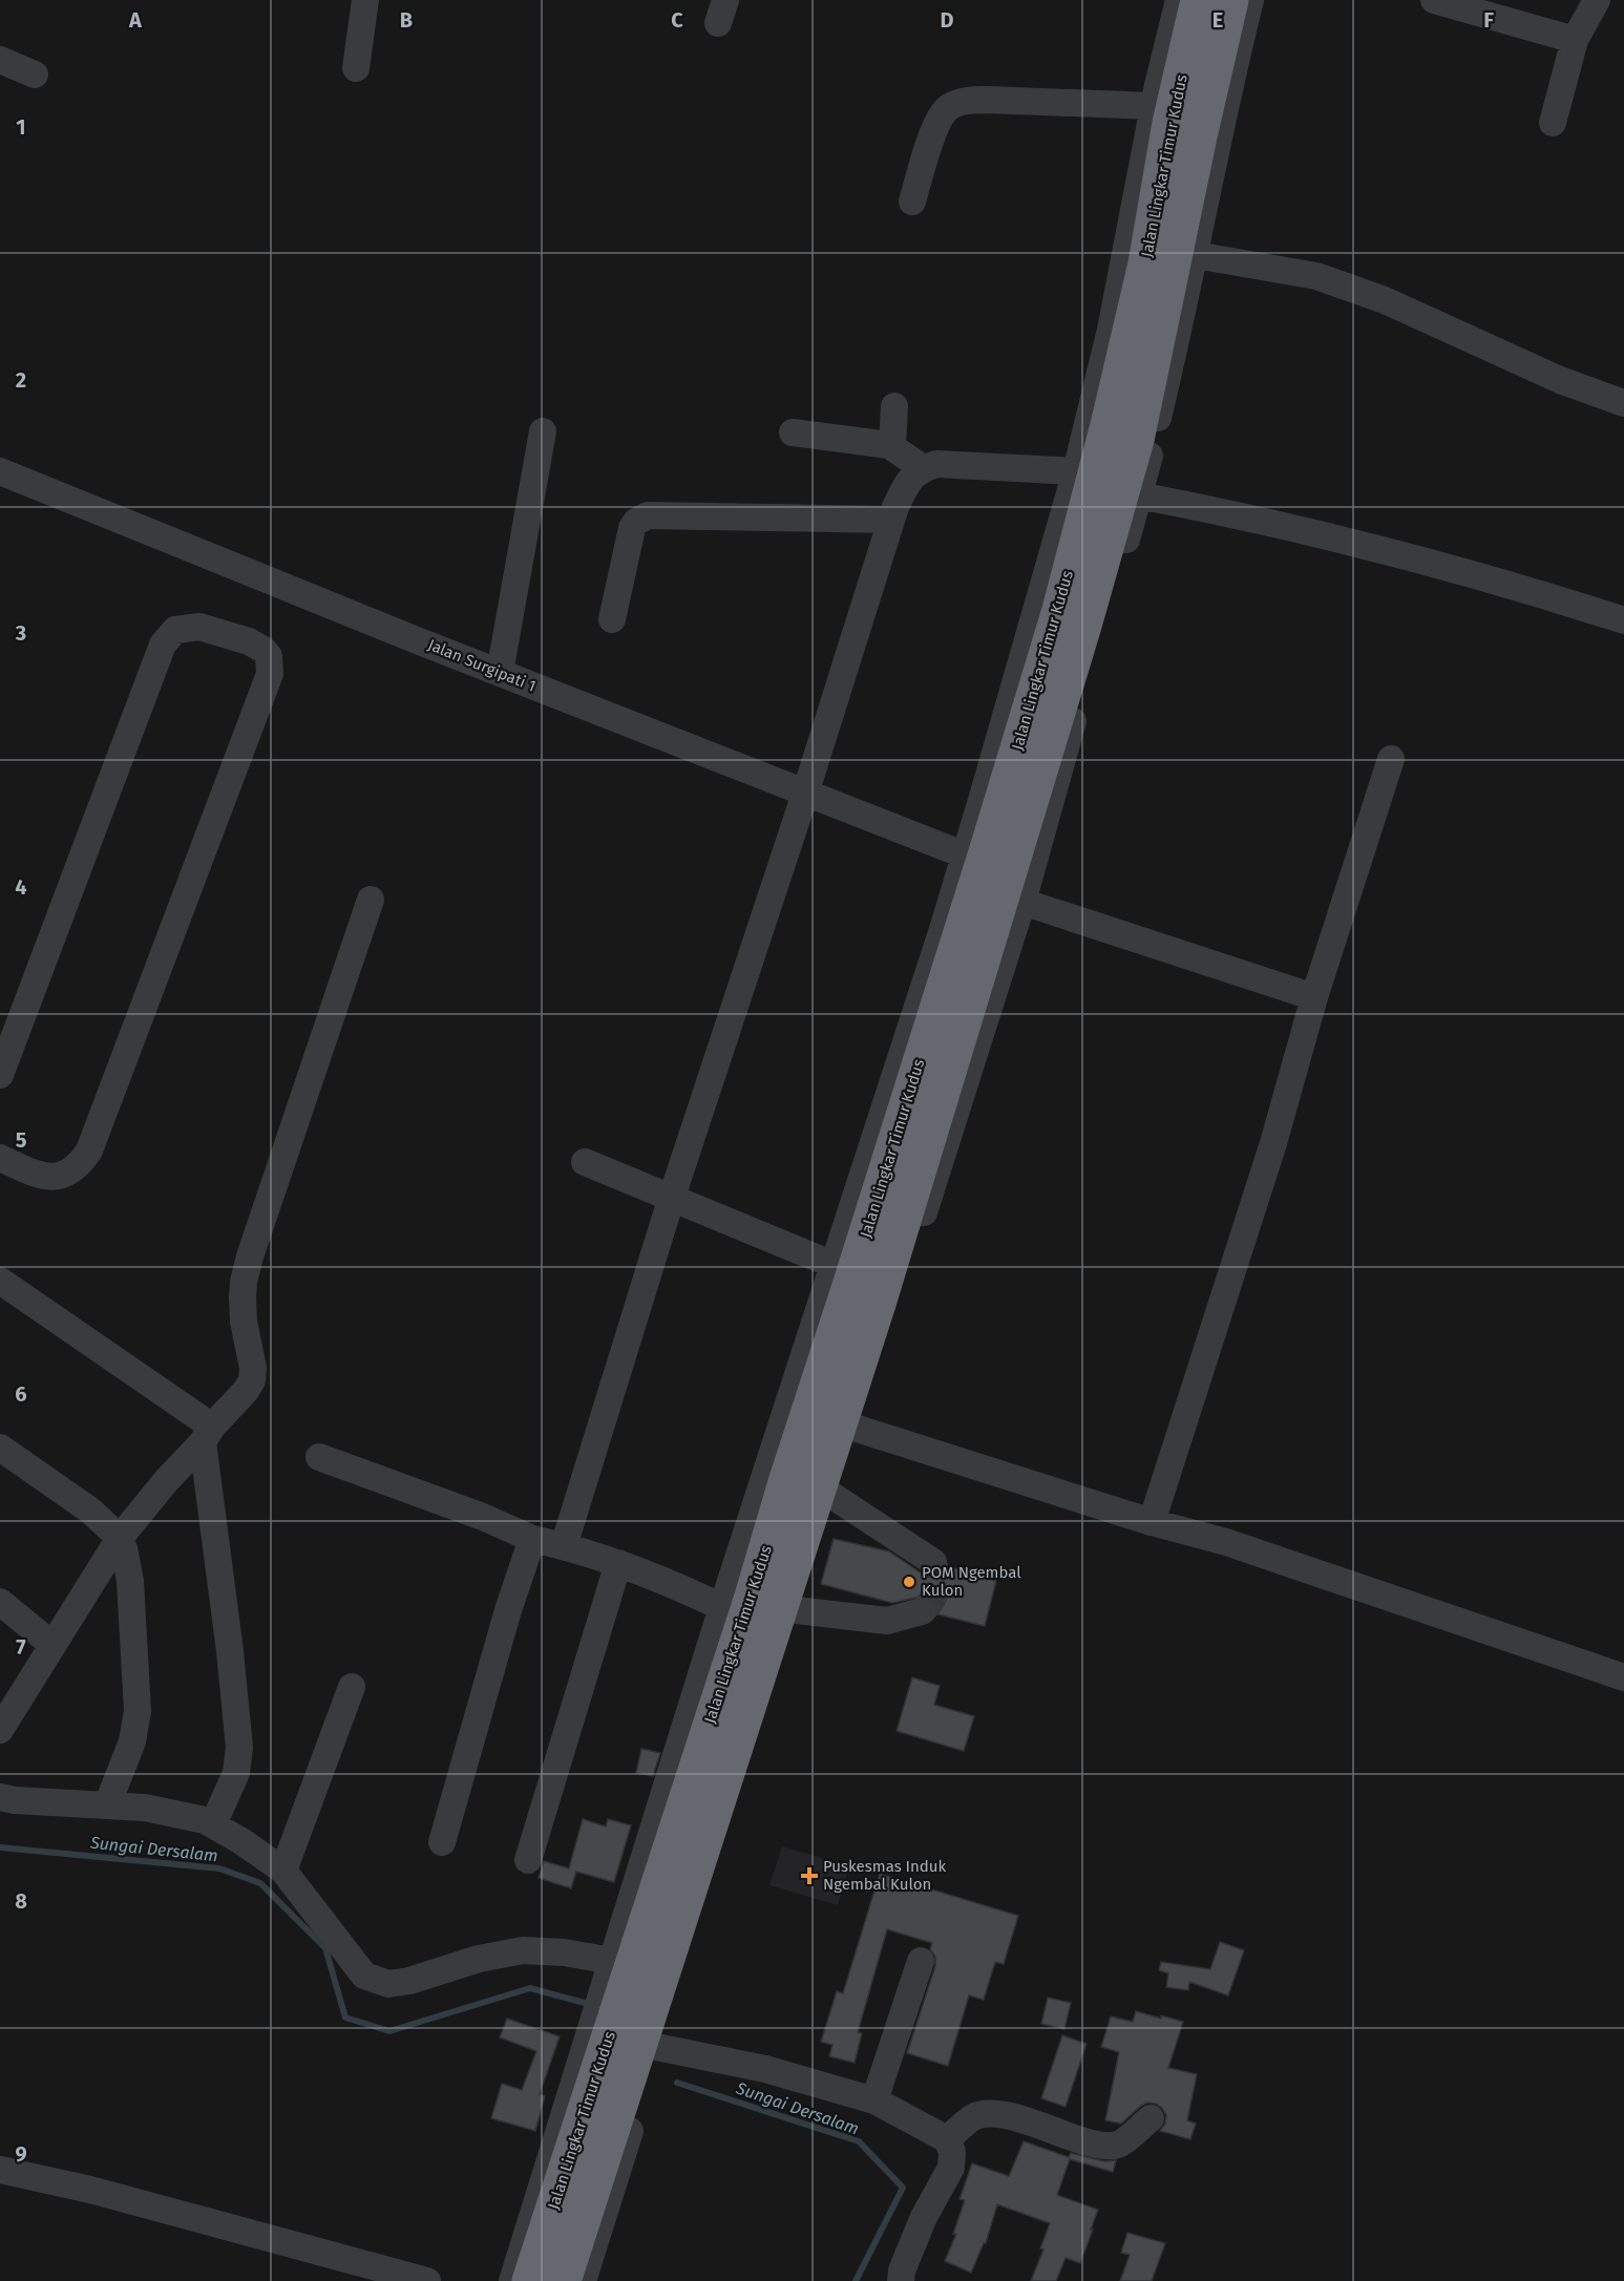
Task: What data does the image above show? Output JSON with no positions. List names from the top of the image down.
{
  "streets": {
    "highway": ["Jalan Lingkar Timur Kudus"],
    "street": ["Jalan Surgipati 1"]
  },
  "water": ["Sungai Dersalam"],
  "places": {
    "other": ["POM Ngembal Kulon"],
    "health": ["Puskesmas Induk Ngembal Kulon"]
  },
  "grid": {
    "columns": [
      "A",
      "B",
      "C",
      "D",
      "E",
      "F"
    ],
    "rows": [
      "1",
      "2",
      "3",
      "4",
      "5",
      "6",
      "7",
      "8",
      "9"
    ]
  }
}
